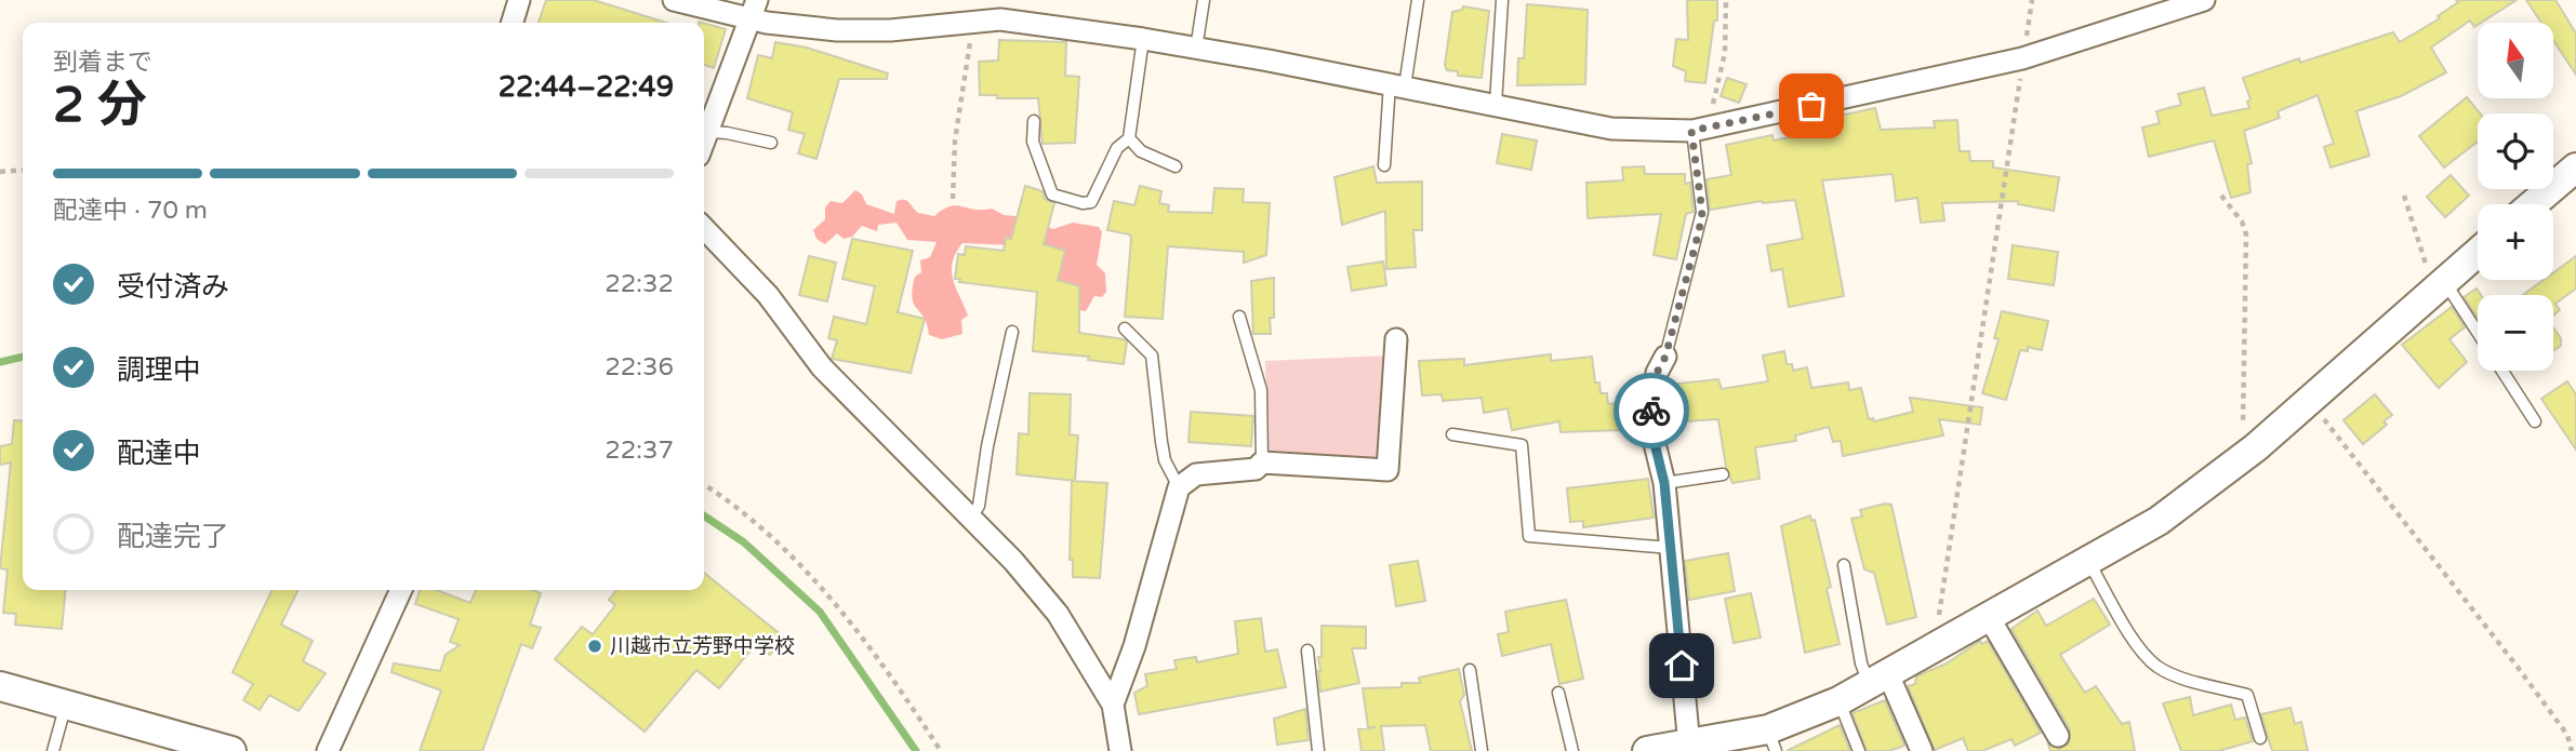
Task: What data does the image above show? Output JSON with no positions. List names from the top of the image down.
{
  "places": ["川越市立芳野中学校"],
  "north": "top",
  "page": {
    "map_buttons": ["+", "−"],
    "heading": ["2 分", "到着まで", "22:44–22:49"],
    "bar": "配達中 · 70 m",
    "list": [
      ["受付済み", "22:32"],
      ["調理中", "22:36"],
      ["配達中", "22:37"],
      "配達完了"
    ]
  }
}
